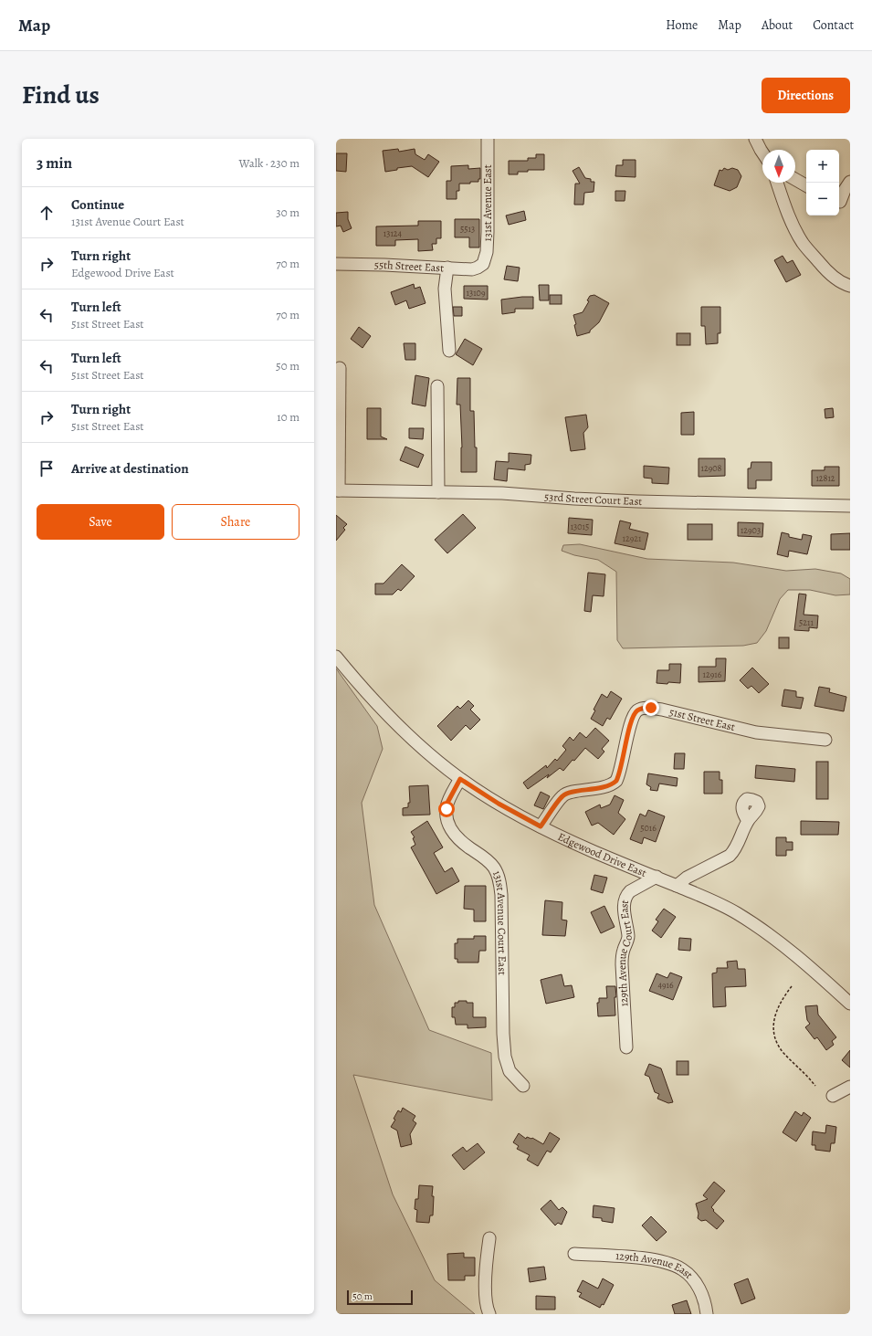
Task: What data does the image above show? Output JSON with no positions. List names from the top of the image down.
{
  "streets": {
    "street": [
      "131st Avenue East",
      "55th Street East",
      "53rd Street Court East",
      "51st Street East",
      "Edgewood Drive East",
      "131st Avenue Court East",
      "129th Avenue Court East",
      "129th Avenue East"
    ]
  },
  "crossings": [
    ["131st Avenue East", "55th Street East"],
    ["51st Street East", "Edgewood Drive East"],
    ["Edgewood Drive East", "131st Avenue Court East"],
    ["Edgewood Drive East", "129th Avenue Court East"]
  ],
  "house_numbers": [
    "5513",
    "13124",
    "13109",
    "12908",
    "12812",
    "13015",
    "12903",
    "12921",
    "5211",
    "12916",
    "5016",
    "4916"
  ],
  "scale_bar": "50 m",
  "north": "bottom",
  "page": {
    "header": "Map",
    "nav": [
      "Home",
      "Map",
      "About",
      "Contact"
    ],
    "title": "Find us",
    "buttons": [
      "Directions",
      ["Save", "Share"]
    ],
    "heading": ["3 min", "Walk · 230 m"],
    "map_buttons": ["+", "−"],
    "list": [
      ["Continue", "131st Avenue Court East", "30 m"],
      ["Turn right", "Edgewood Drive East", "70 m"],
      ["Turn left", "51st Street East", "70 m"],
      ["Turn left", "51st Street East", "50 m"],
      ["Turn right", "51st Street East", "10 m"],
      "Arrive at destination"
    ],
    "scale": "50 m"
  }
}
